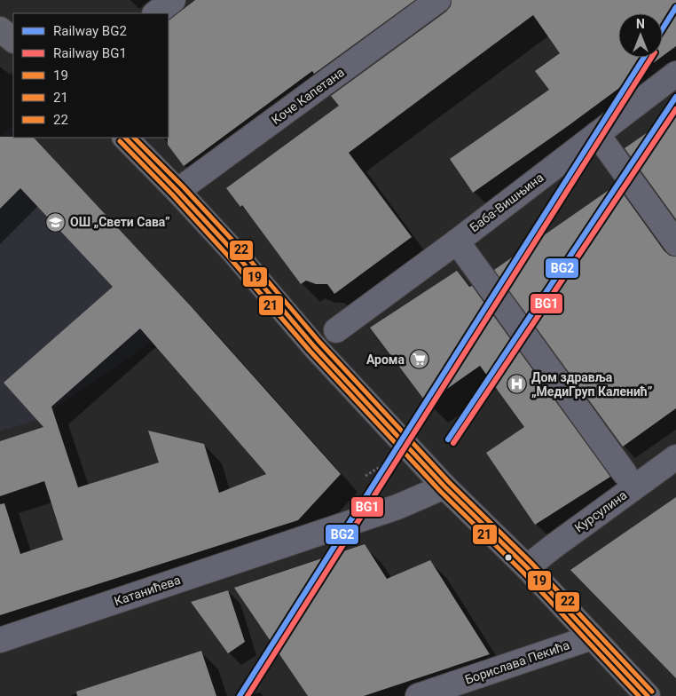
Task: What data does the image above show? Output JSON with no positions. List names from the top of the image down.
{
  "streets": {
    "street": [
      "Коче Капетана",
      "Баба-Вишњина",
      "Курсулина",
      "Катанићева",
      "Борислава Пекића"
    ]
  },
  "places": {
    "school or university": ["ОШ „Свети Сава”"],
    "supermarket": ["Арома"],
    "hospital": ["Дом здравља „МедиГруп Каленић”"]
  },
  "lines": [
    "rail line BG2",
    "rail line BG1",
    "transit line 19",
    "transit line 22",
    "transit line 21"
  ],
  "legend": [
    "Railway BG2",
    "Railway BG1",
    "19",
    "21",
    "22"
  ],
  "north": "top"
}
